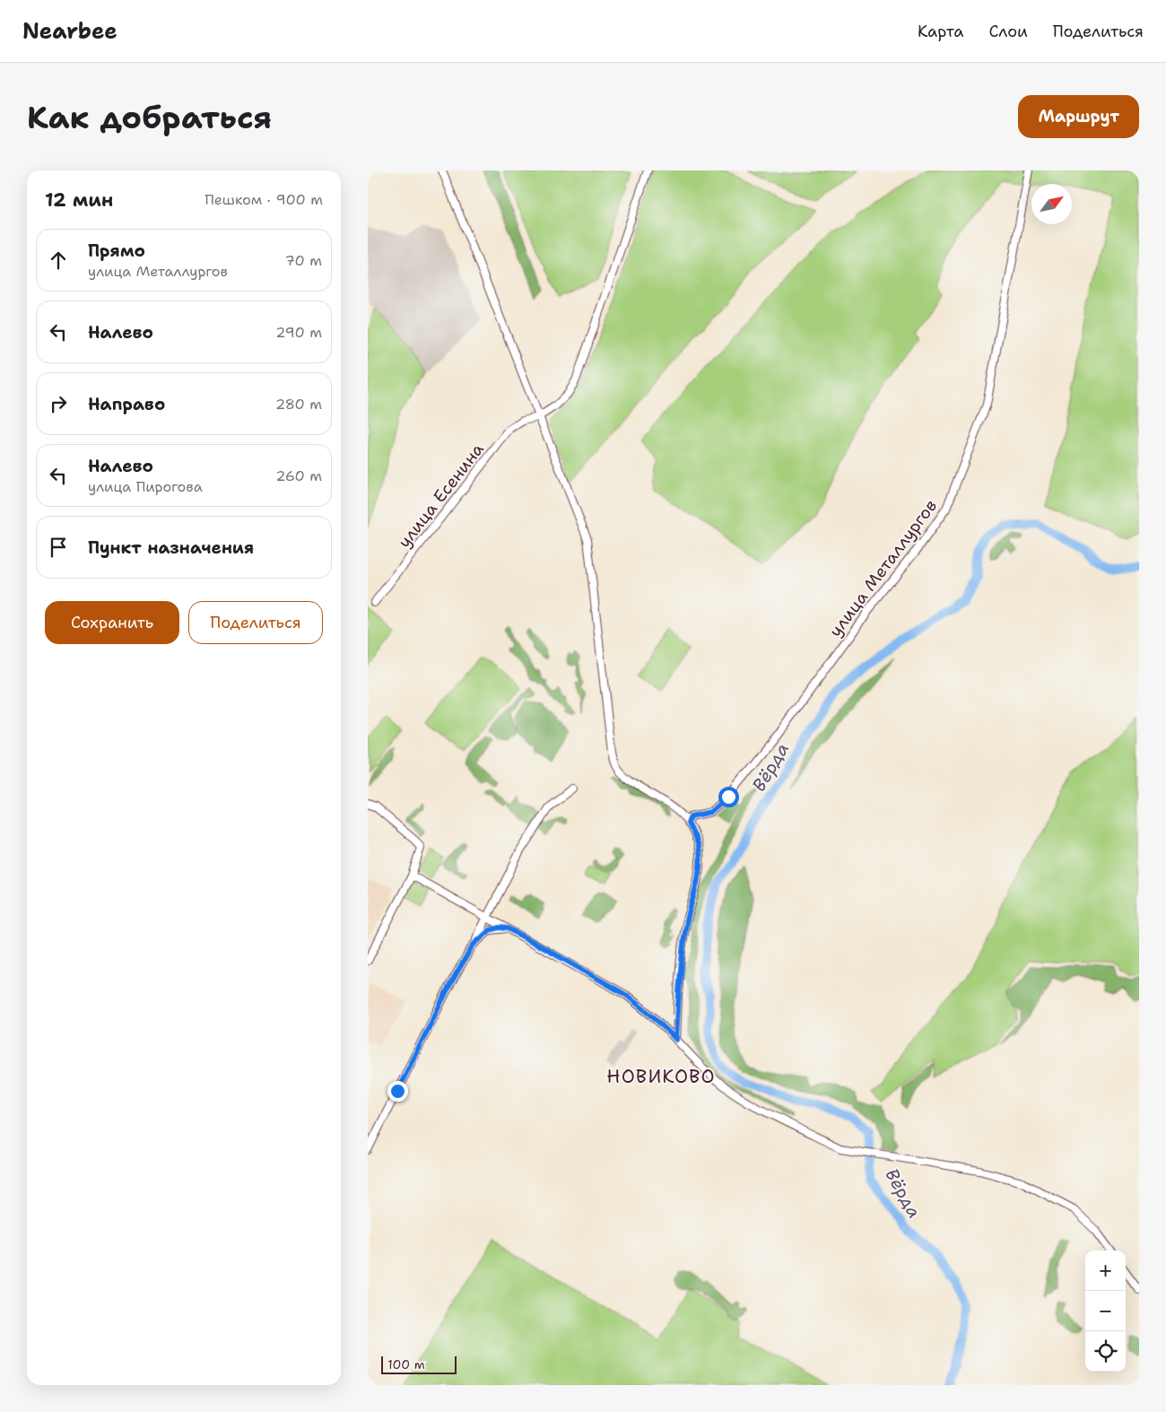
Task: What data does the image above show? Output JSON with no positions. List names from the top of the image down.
{
  "streets": {
    "street": ["улица Есенина", "улица Металлургов"]
  },
  "districts": ["НОВИКОВО"],
  "water": ["Вёрда"],
  "scale_bar": "100 m",
  "north": "top right",
  "page": {
    "header": "Nearbee",
    "nav": ["Карта", "Слои", "Поделиться"],
    "buttons": [
      "Маршрут",
      ["Сохранить", "Поделиться"]
    ],
    "title": "Как добраться",
    "heading": ["12 мин", "Пешком · 900 m"],
    "list": [
      ["Прямо", "улица Металлургов", "70 m"],
      ["Налево", "290 m"],
      ["Направо", "280 m"],
      ["Налево", "улица Пирогова", "260 m"],
      "Пункт назначения"
    ],
    "map_buttons": ["+", "−"],
    "scale": "100 m"
  }
}
